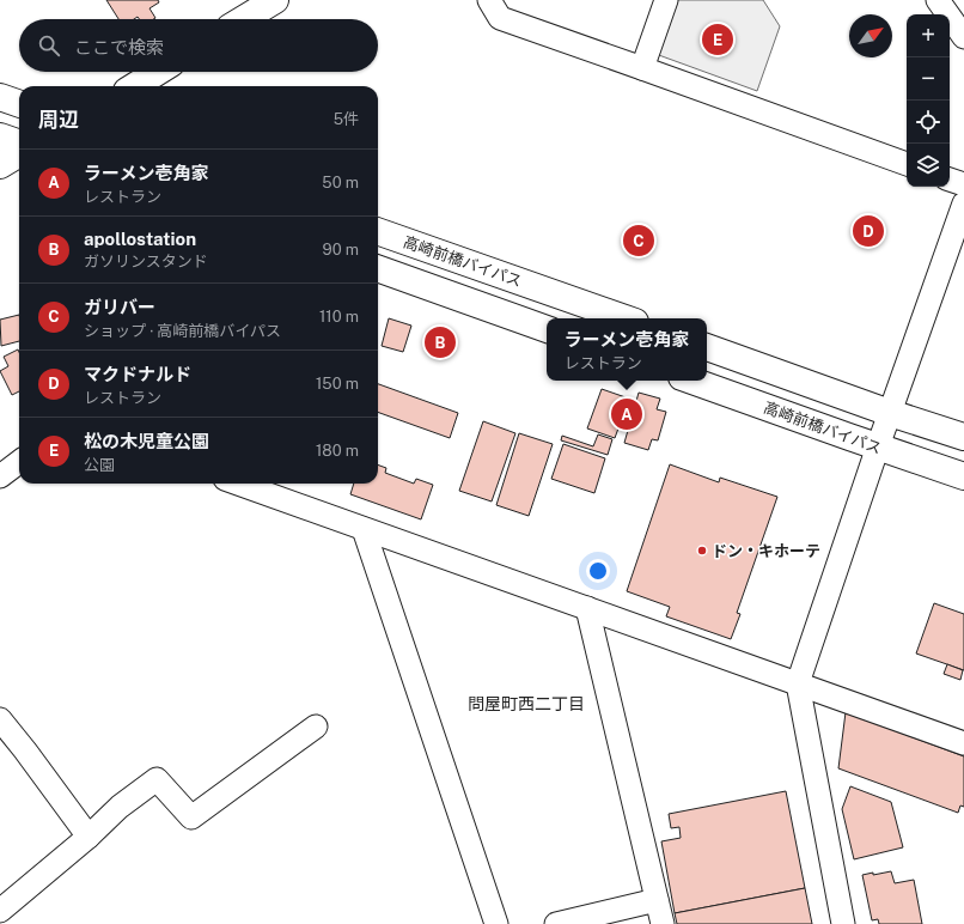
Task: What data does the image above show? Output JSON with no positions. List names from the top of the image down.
{
  "streets": {
    "main road": ["高崎前橋バイパス"]
  },
  "districts": ["問屋町西二丁目"],
  "places": ["ドン・キホーテ"],
  "north": "top right",
  "page": {
    "map_buttons": ["+", "−"],
    "search": "ここで検索",
    "pins": [
      "E",
      "D",
      "C",
      "B",
      "A"
    ],
    "heading": ["周辺", "5件"],
    "list": [
      {
        "mark": "A",
        "name": "ラーメン壱角家",
        "note": "レストラン",
        "value": "50 m"
      },
      {
        "mark": "B",
        "name": "apollostation",
        "note": "ガソリンスタンド",
        "value": "90 m"
      },
      {
        "mark": "C",
        "name": "ガリバー",
        "note": "ショップ · 高崎前橋バイパス",
        "value": "110 m"
      },
      {
        "mark": "D",
        "name": "マクドナルド",
        "note": "レストラン",
        "value": "150 m"
      },
      {
        "mark": "E",
        "name": "松の木児童公園",
        "note": "公園",
        "value": "180 m"
      }
    ],
    "popup": ["ラーメン壱角家", "レストラン"]
  }
}
